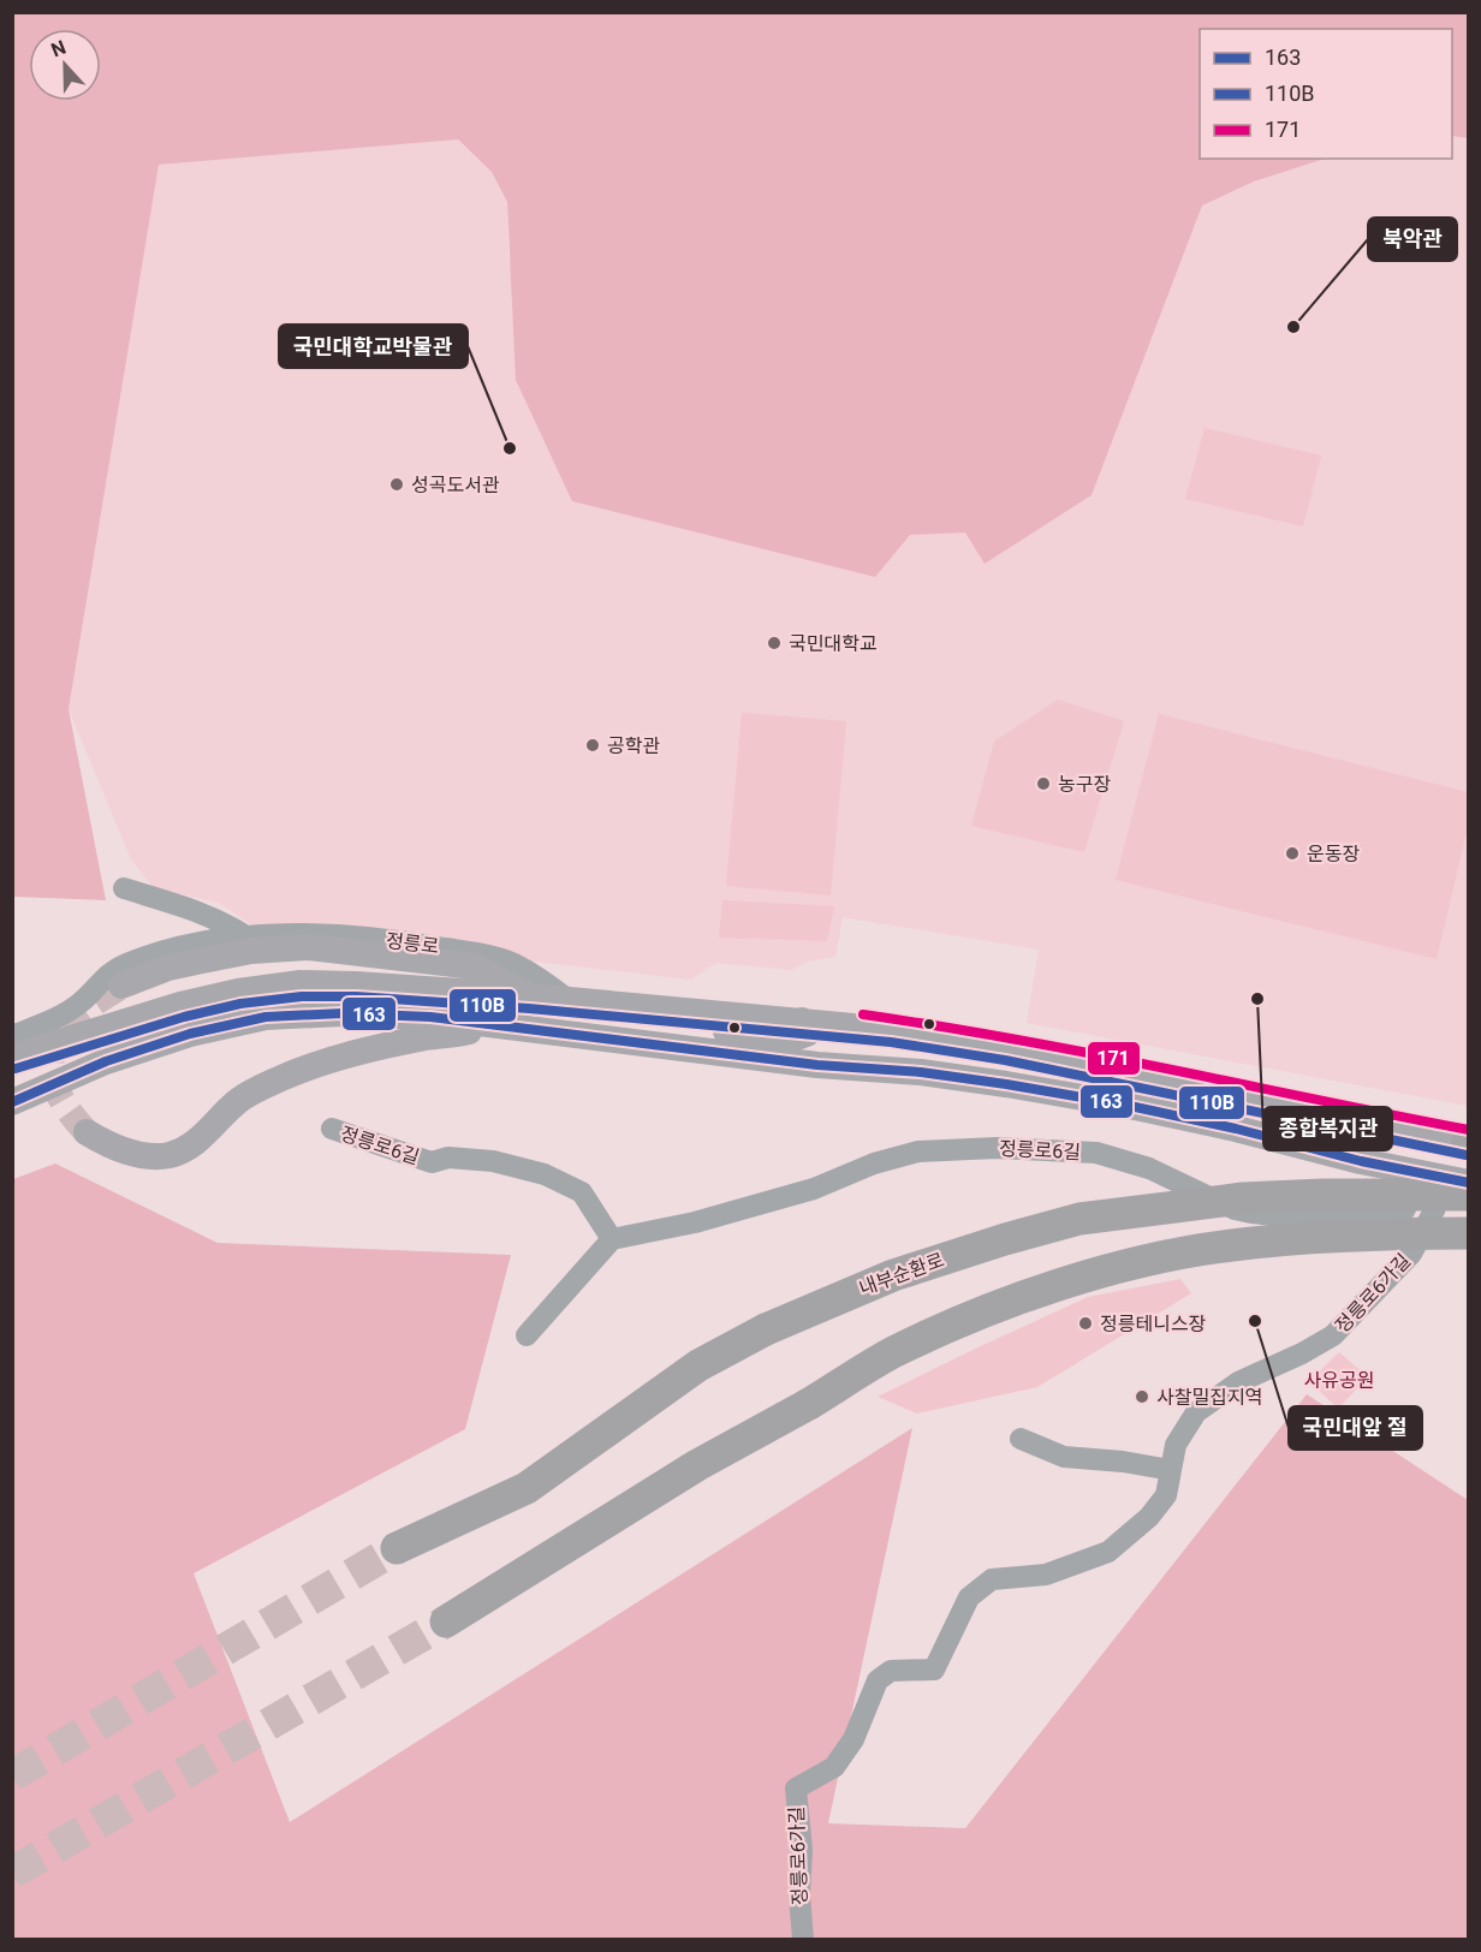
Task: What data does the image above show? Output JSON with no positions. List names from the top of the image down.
{
  "streets": {
    "highway": ["내부순환로"],
    "street": ["정릉로", "정릉로6길", "정릉로6가길"]
  },
  "crossings": [
    ["정릉로6길", "정릉로6가길"]
  ],
  "parks": ["사유공원"],
  "places": [
    "북악관",
    "국민대학교박물관",
    "성곡도서관",
    "국민대학교",
    "공학관",
    "농구장",
    "운동장",
    "종합복지관",
    "국민대앞 절",
    "정릉테니스장",
    "사찰밀집지역"
  ],
  "lines": ["transit line 110B", "transit line 163", "transit line 171"],
  "legend": ["163", "110B", "171"],
  "north": "top"
}
